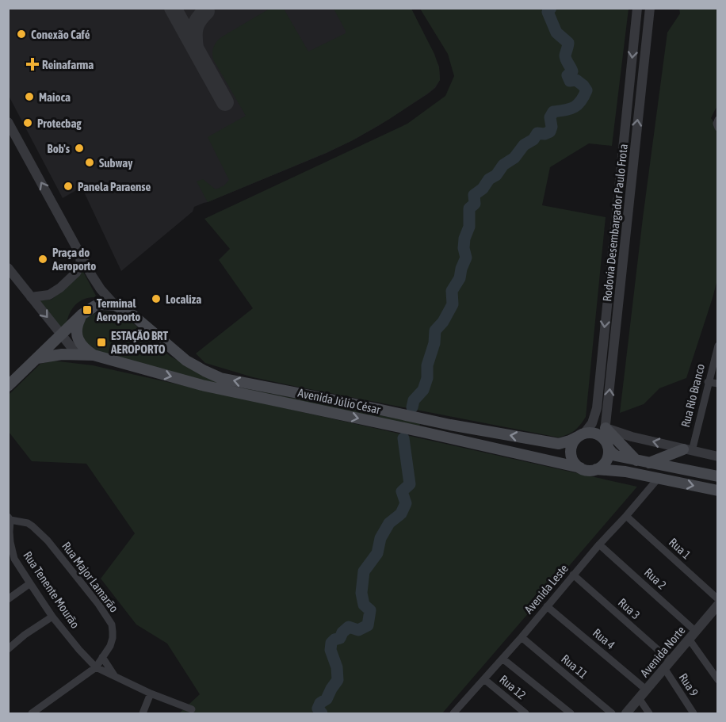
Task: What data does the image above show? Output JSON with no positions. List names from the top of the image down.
{
  "streets": {
    "main road": ["Avenida Júlio César"],
    "street": [
      "Rodovia Desembargador Paulo Frota",
      "Rua Rio Branco",
      "Rua 1",
      "Rua Major Lamarão",
      "Rua 2",
      "Avenida Leste",
      "Rua Tenente Mourão",
      "Rua 3",
      "Rua 4",
      "Avenida Norte",
      "Rua 11",
      "Rua 9",
      "Rua 12"
    ]
  },
  "crossings": [
    ["Rodovia Desembargador Paulo Frota", "Avenida Júlio César"],
    ["Rua 1", "Avenida Leste"],
    ["Rua 1", "Avenida Norte"],
    ["Rua Major Lamarão", "Rua Tenente Mourão"],
    ["Rua 2", "Avenida Leste"],
    ["Rua 2", "Avenida Norte"],
    ["Avenida Leste", "Rua 3"],
    ["Avenida Leste", "Rua 4"],
    ["Avenida Leste", "Rua 11"],
    ["Avenida Leste", "Rua 12"],
    ["Rua 3", "Avenida Norte"],
    ["Rua 3", "Rua 9"],
    ["Rua 4", "Avenida Norte"],
    ["Avenida Norte", "Rua 9"]
  ],
  "places": {
    "other": [
      "Conexão Café",
      "Maioca",
      "Protecbag",
      "Bob's",
      "Subway",
      "Panela Paraense",
      "Praça do Aeroporto",
      "Localiza"
    ],
    "health": ["Reinafarma"],
    "transit": ["Terminal Aeroporto", "ESTAÇÃO BRT AEROPORTO"]
  }
}
